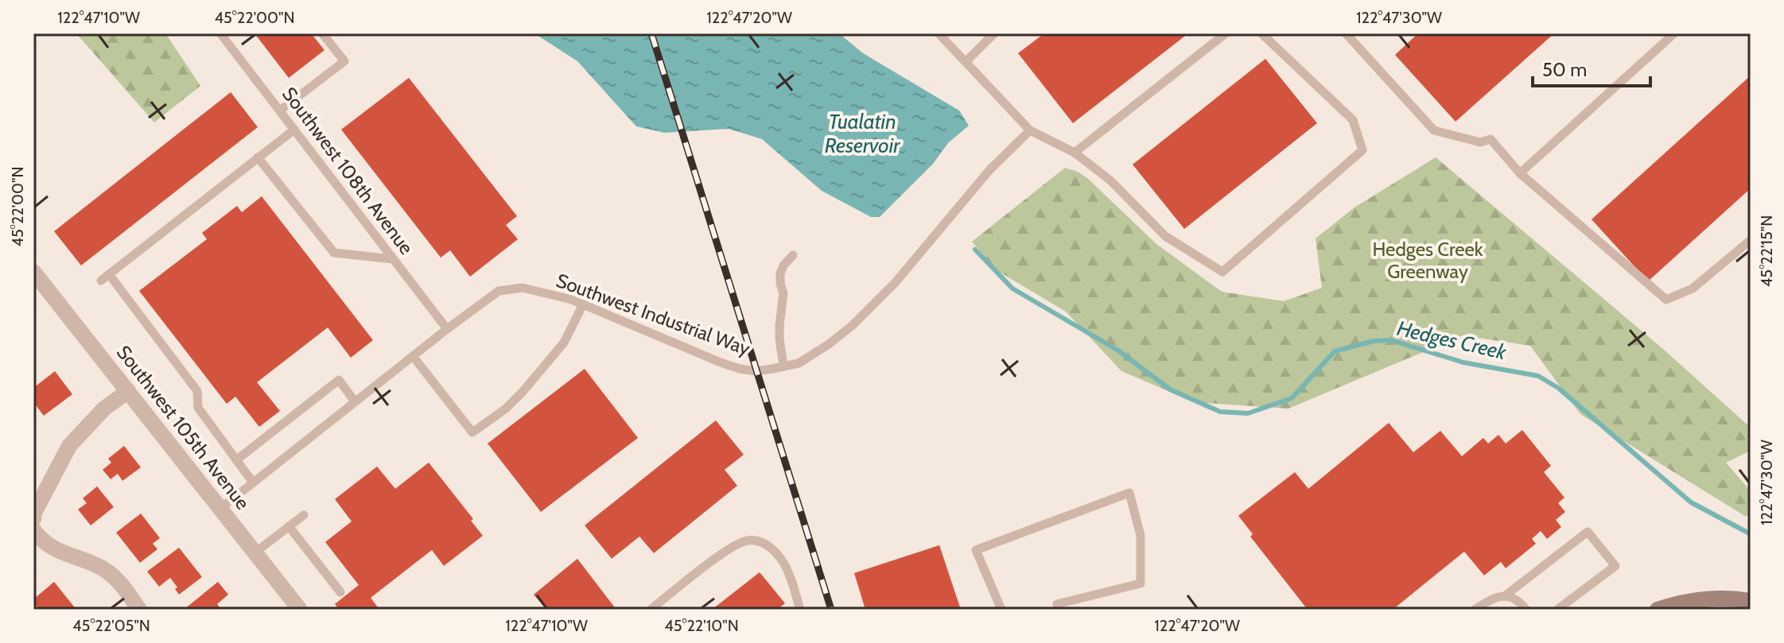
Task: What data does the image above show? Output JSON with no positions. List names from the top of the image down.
{
  "streets": {
    "street": ["Southwest 105th Avenue"],
    "lane": ["Southwest 108th Avenue", "Southwest Industrial Way"]
  },
  "crossings": [
    ["Southwest 108th Avenue", "Southwest Industrial Way"],
    ["Southwest Industrial Way", "Southwest 105th Avenue"]
  ],
  "water": ["Tualatin Reservoir", "Hedges Creek"],
  "parks": ["Hedges Creek Greenway"],
  "scale_bar": "50 m",
  "coordinates": [
    "122°47'10\"W",
    "45°22'00\"N",
    "122°47'20\"W",
    "122°47'30\"W",
    "45°22'15\"N",
    "45°22'05\"N",
    "45°22'10\"N"
  ]
}
